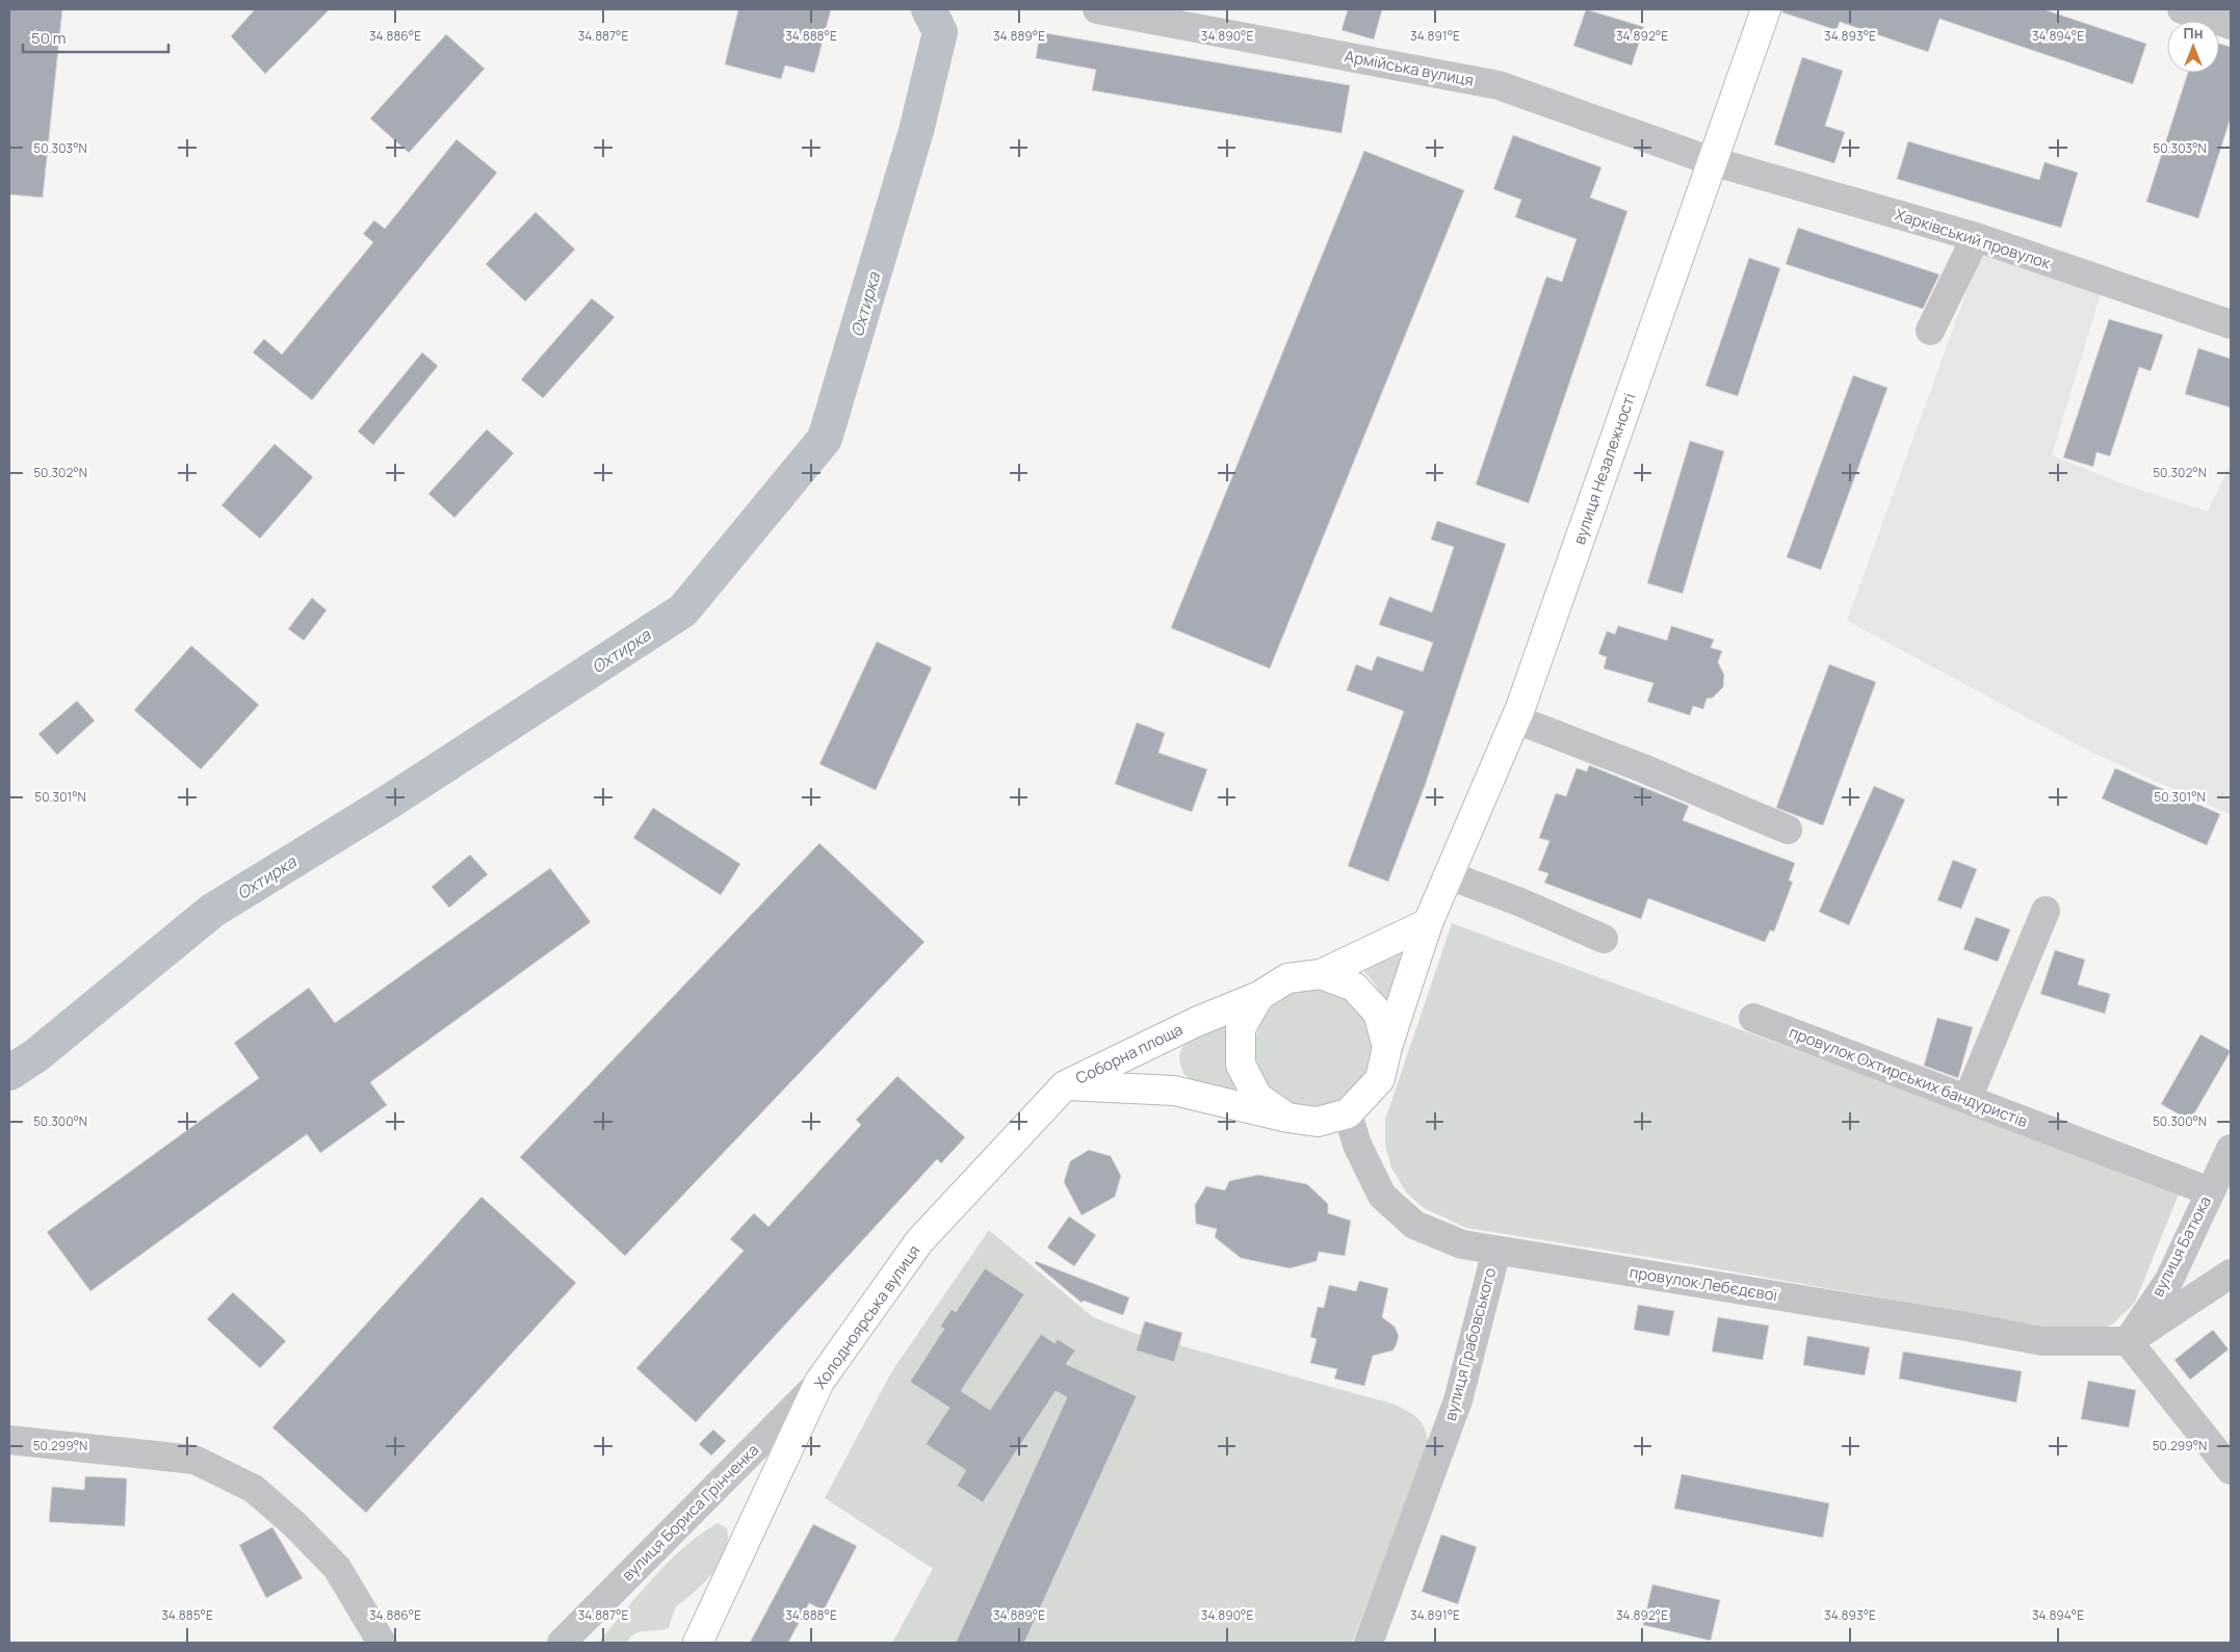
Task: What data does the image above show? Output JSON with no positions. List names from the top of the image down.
{
  "streets": {
    "main road": ["вулиця Незалежності", "Соборна площа", "Холодноярська вулиця"],
    "street": [
      "Армійська вулиця",
      "Харківський провулок",
      "провулок Охтирських бандуристів",
      "вулиця Батюка",
      "провулок Лебєдєвої",
      "вулиця Грабовського",
      "вулиця Бориса Грінченка"
    ]
  },
  "crossings": [
    ["Армійська вулиця", "Харківський провулок"],
    ["Армійська вулиця", "вулиця Незалежності"],
    ["Харківський провулок", "вулиця Незалежності"],
    ["вулиця Незалежності", "Соборна площа"],
    ["Соборна площа", "провулок Лебєдєвої"],
    ["Соборна площа", "Холодноярська вулиця"],
    ["провулок Охтирських бандуристів", "вулиця Батюка"],
    ["вулиця Батюка", "провулок Лебєдєвої"],
    ["провулок Лебєдєвої", "вулиця Грабовського"],
    ["Холодноярська вулиця", "вулиця Бориса Грінченка"]
  ],
  "water": ["Охтирка"],
  "scale_bar": "50 m",
  "north": "top",
  "coordinates": [
    "34.886°E",
    "34.887°E",
    "34.888°E",
    "34.889°E",
    "34.890°E",
    "34.891°E",
    "34.892°E",
    "34.893°E",
    "34.894°E",
    "50.303°N",
    "50.302°N",
    "50.301°N",
    "50.300°N",
    "50.299°N",
    "34.885°E"
  ]
}
